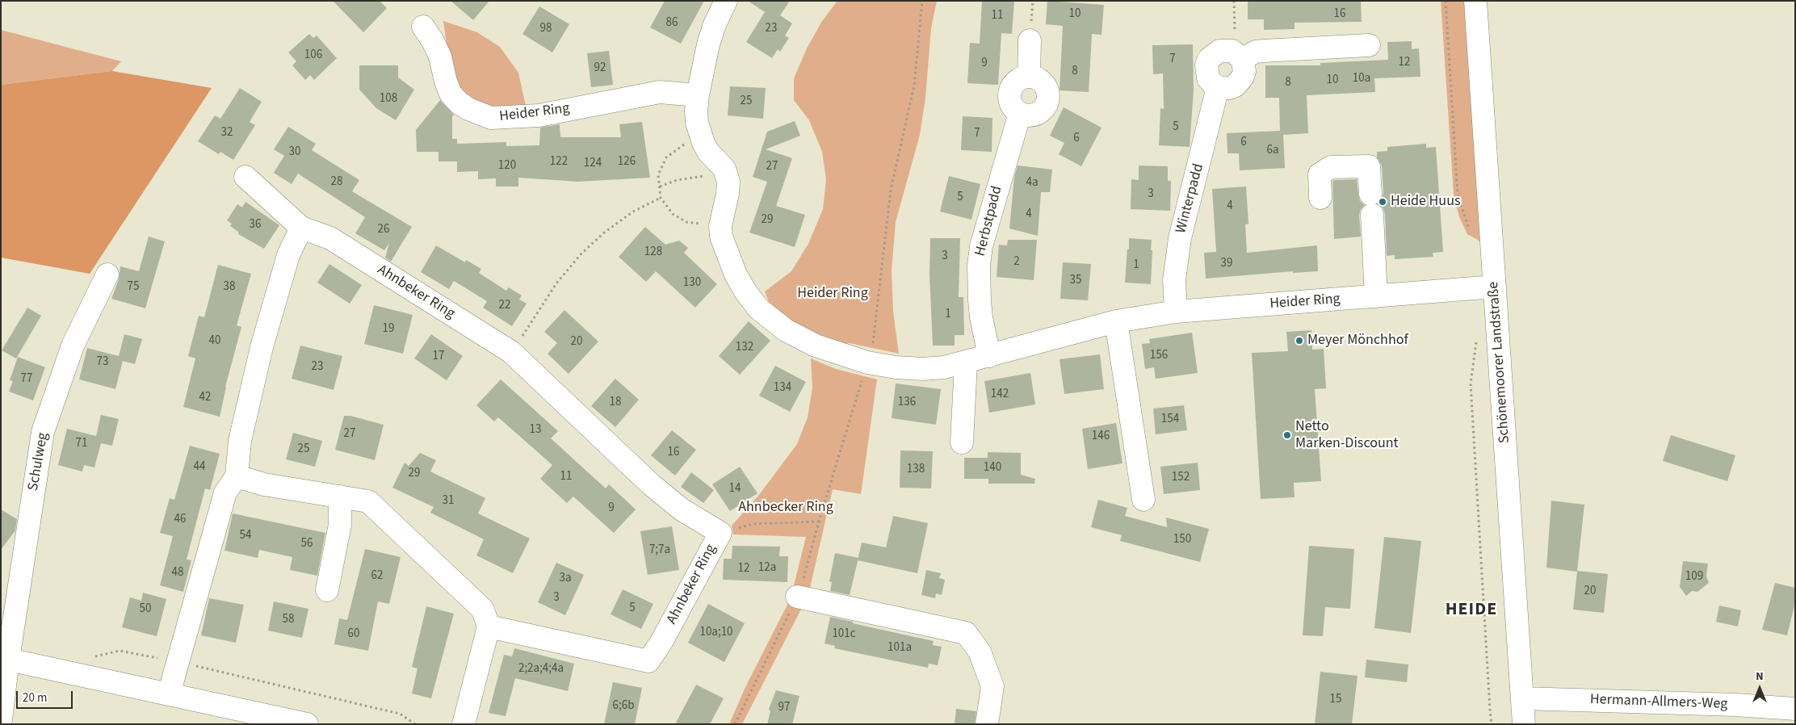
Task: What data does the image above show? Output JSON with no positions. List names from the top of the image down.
{
  "streets": {
    "street": [
      "Heider Ring",
      "Winterpadd",
      "Herbstpadd",
      "Ahnbeker Ring",
      "Schönemoorer Landstraße",
      "Schulweg",
      "Hermann-Allmers-Weg"
    ]
  },
  "crossings": [
    ["Heider Ring", "Winterpadd"],
    ["Heider Ring", "Herbstpadd"],
    ["Heider Ring", "Schönemoorer Landstraße"],
    ["Schönemoorer Landstraße", "Hermann-Allmers-Weg"]
  ],
  "districts": ["HEIDE"],
  "parks": ["Heider Ring", "Ahnbecker Ring"],
  "places": ["Heide Huus", "Meyer Mönchhof", "Netto Marken-Discount"],
  "house_numbers": [
    "10",
    "16",
    "11",
    "86",
    "98",
    "23",
    "106",
    "7",
    "12",
    "9",
    "92",
    "8",
    "10a",
    "10",
    "8",
    "108",
    "25",
    "5",
    "32",
    "7",
    "6",
    "6",
    "6a",
    "30",
    "122",
    "126",
    "124",
    "120",
    "27",
    "28",
    "4a",
    "3",
    "5",
    "4",
    "4",
    "29",
    "36",
    "26",
    "128",
    "3",
    "2",
    "39",
    "1",
    "35",
    "130",
    "75",
    "38",
    "22",
    "1",
    "19",
    "40",
    "20",
    "132",
    "156",
    "17",
    "73",
    "23",
    "77",
    "134",
    "142",
    "42",
    "18",
    "136",
    "154",
    "13",
    "27",
    "146",
    "71",
    "25",
    "16",
    "44",
    "140",
    "138",
    "29",
    "11",
    "152",
    "14",
    "31",
    "9",
    "46",
    "54",
    "150",
    "56",
    "7;7a",
    "12a",
    "12",
    "48",
    "62",
    "109",
    "3a",
    "20",
    "3",
    "5",
    "50",
    "58",
    "10a;10",
    "60",
    "101c",
    "101a",
    "2;2a;4;4a",
    "15",
    "6;6b",
    "97"
  ],
  "scale_bar": "20 m",
  "north": "top"
}
